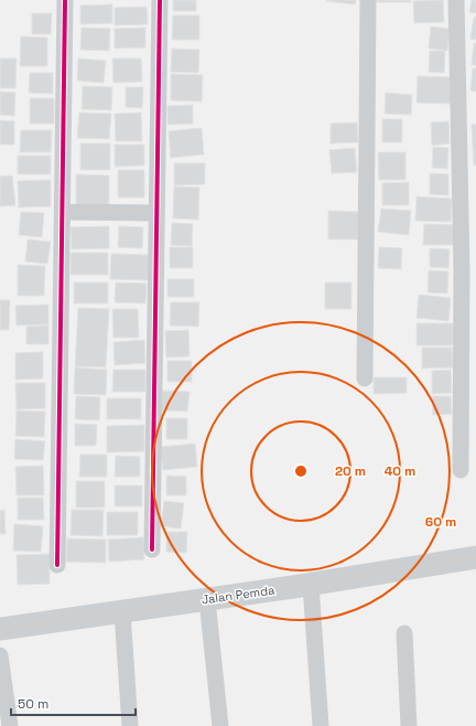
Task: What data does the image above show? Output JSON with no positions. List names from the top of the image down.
{
  "streets": {
    "street": ["Jalan Pemda"]
  },
  "scale_bar": "50 m",
  "rings": ["20 m", "40 m", "60 m"]
}
